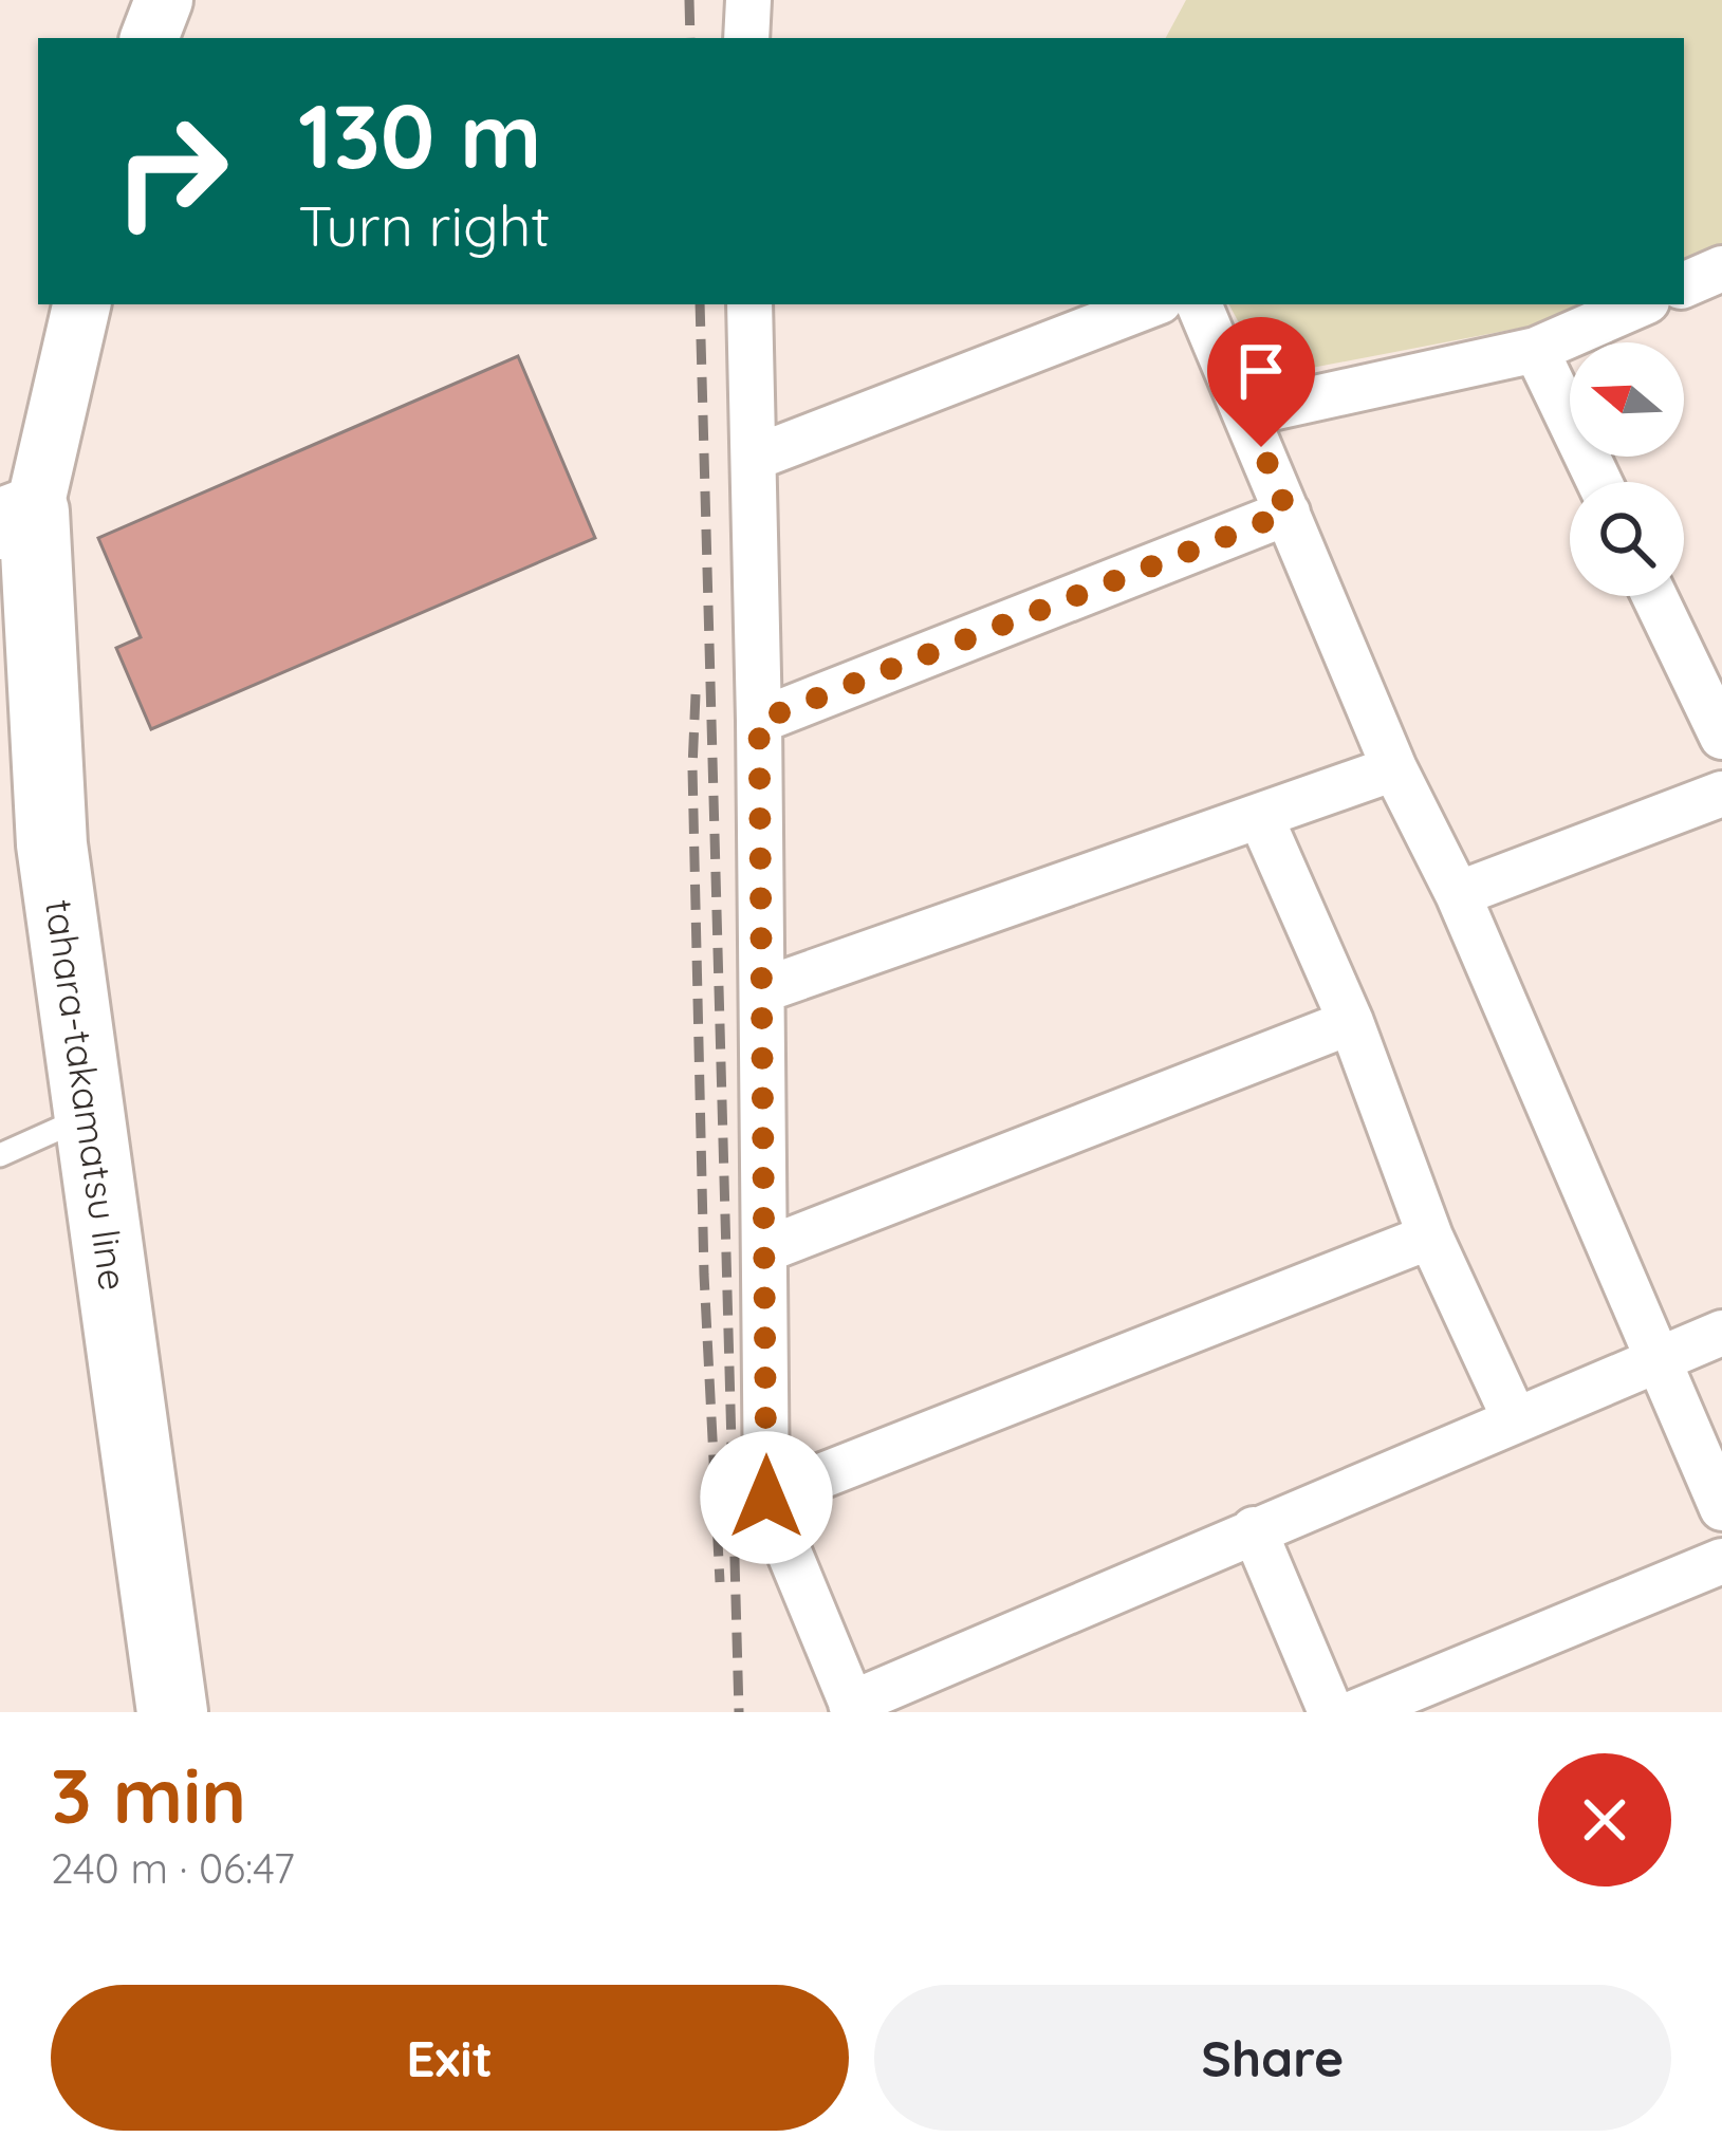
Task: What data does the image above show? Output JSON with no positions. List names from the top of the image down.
{
  "streets": {
    "main road": ["tahara-takamatsu line"]
  },
  "north": "left",
  "page": {
    "turn": ["130 m", "Turn right"],
    "heading": ["3 min", "240 m · 06:47"],
    "buttons": ["Exit", "Share"]
  }
}
